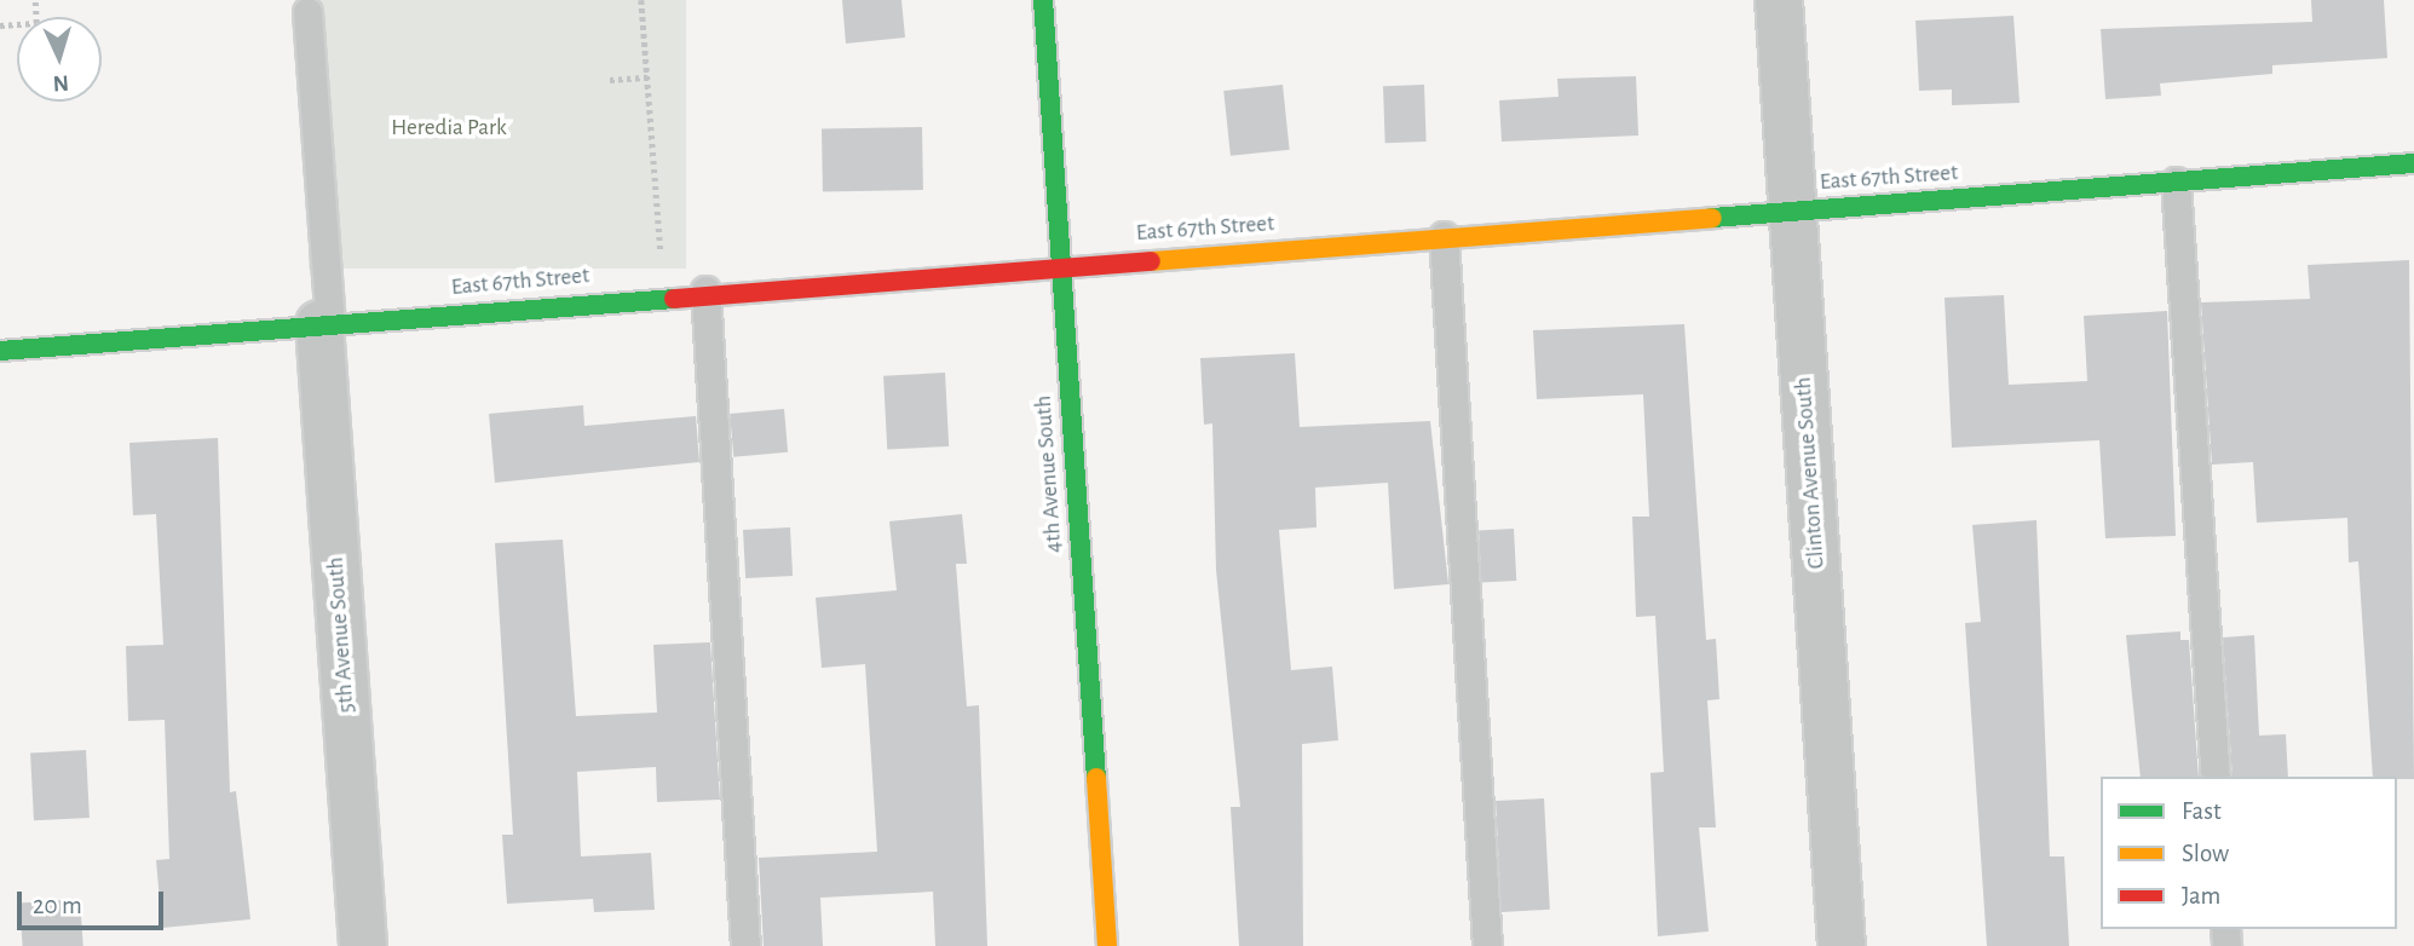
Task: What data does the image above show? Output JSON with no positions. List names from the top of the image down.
{
  "streets": {
    "street": [
      "East 67th Street",
      "Clinton Avenue South",
      "4th Avenue South",
      "5th Avenue South"
    ]
  },
  "crossings": [
    ["East 67th Street", "Clinton Avenue South"],
    ["East 67th Street", "4th Avenue South"],
    ["East 67th Street", "5th Avenue South"]
  ],
  "parks": ["Heredia Park"],
  "legend": ["Fast", "Slow", "Jam"],
  "scale_bar": "20 m",
  "north": "bottom"
}
